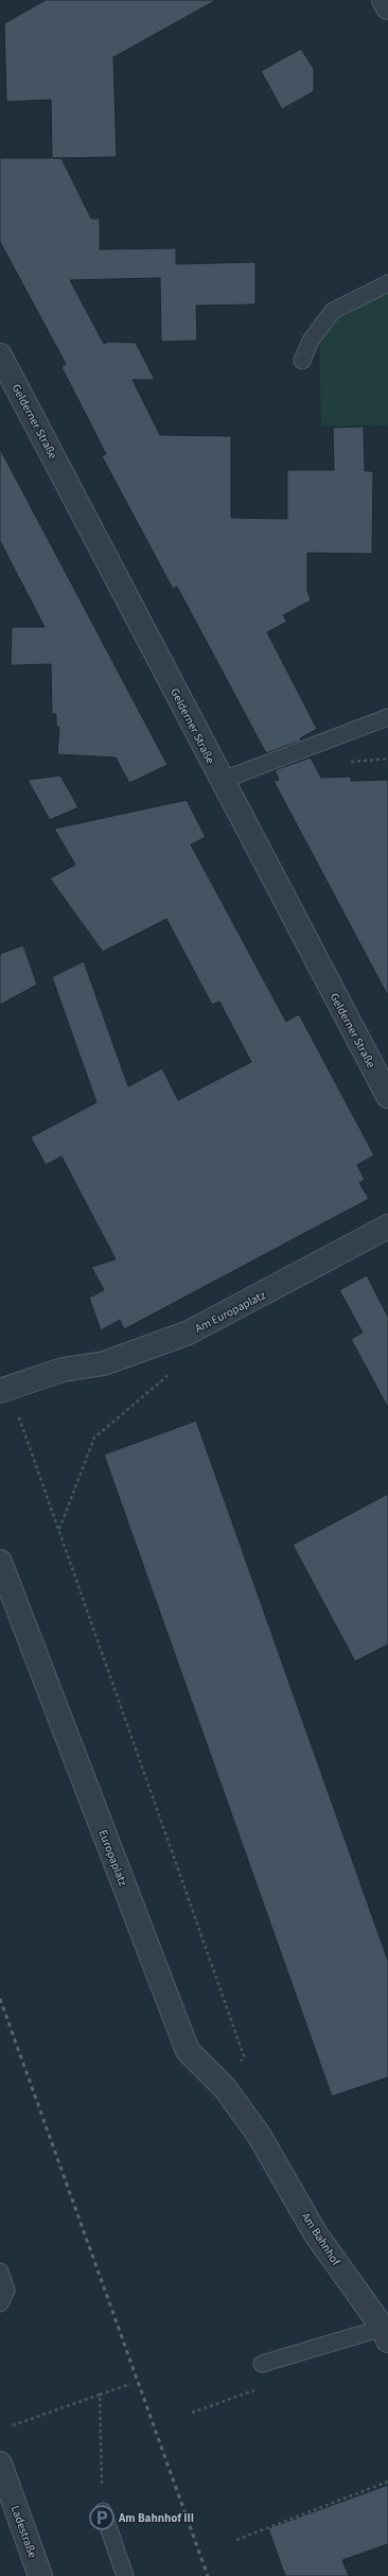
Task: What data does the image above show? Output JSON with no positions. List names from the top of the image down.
{
  "streets": {
    "street": [
      "Gelderner Straße",
      "Am Europaplatz",
      "Europaplatz",
      "Am Bahnhof",
      "Ladestraße"
    ]
  },
  "crossings": [
    ["Europaplatz", "Am Bahnhof"]
  ],
  "places": {
    "parking": ["Am Bahnhof III"]
  }
}
